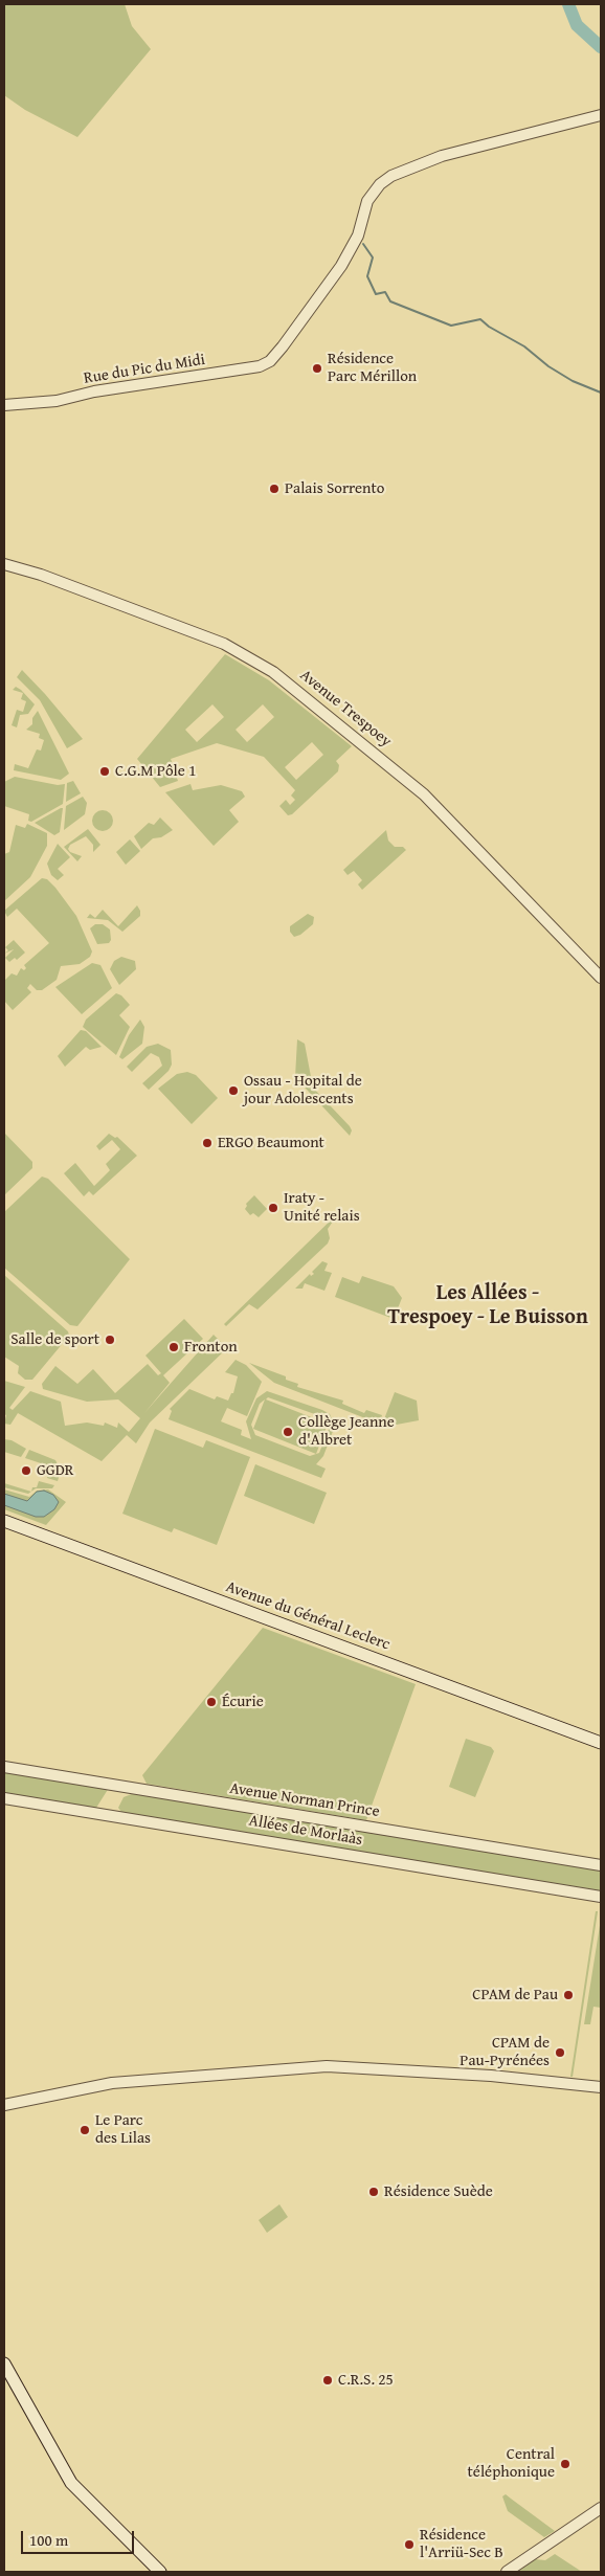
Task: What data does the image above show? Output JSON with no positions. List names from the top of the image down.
{
  "streets": {
    "main road": ["Avenue du Général Leclerc"],
    "street": [
      "Rue du Pic du Midi",
      "Avenue Trespoey",
      "Avenue Norman Prince",
      "Allées de Morlaàs"
    ]
  },
  "districts": ["Les Allées - Trespoey - Le Buisson"],
  "places": [
    "Résidence Parc Mérillon",
    "Palais Sorrento",
    "C.G.M Pôle 1",
    "Ossau - Hopital de jour Adolescents",
    "ERGO Beaumont",
    "Iraty - Unité relais",
    "Salle de sport",
    "Fronton",
    "Collège Jeanne d'Albret",
    "GGDR",
    "Écurie",
    "CPAM de Pau",
    "CPAM de Pau-Pyrénées",
    "Le Parc des Lilas",
    "Résidence Suède",
    "C.R.S. 25",
    "Central téléphonique",
    "Résidence l'Arriü-Sec B"
  ],
  "scale_bar": "100 m"
}
